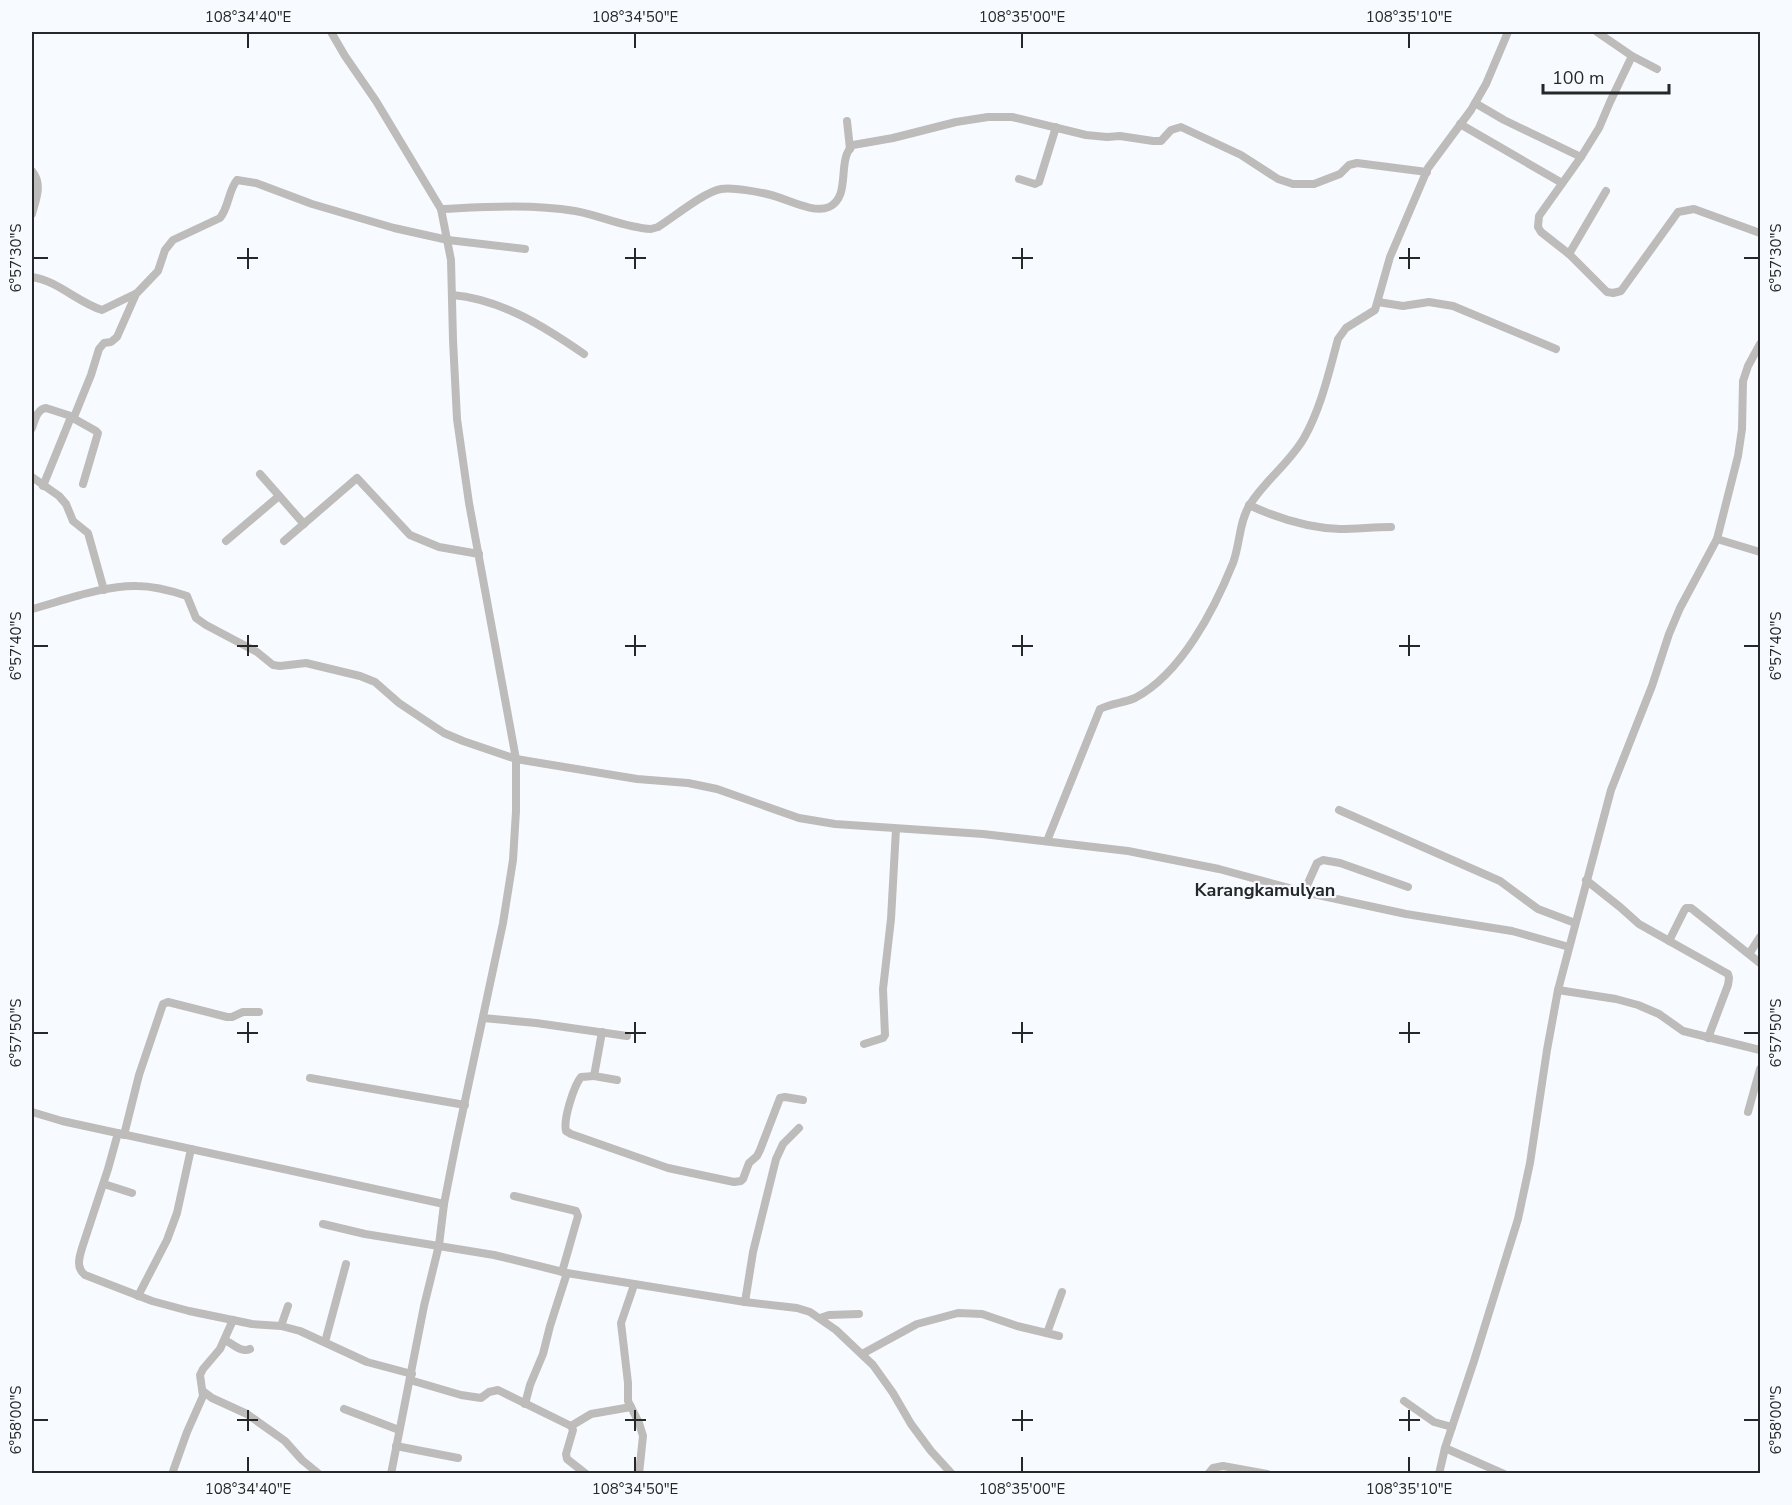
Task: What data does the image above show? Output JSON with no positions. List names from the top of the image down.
{
  "districts": ["Karangkamulyan"],
  "scale_bar": "100 m",
  "coordinates": [
    "108°34'40\"E",
    "108°34'50\"E",
    "108°35'00\"E",
    "108°35'10\"E",
    "6°57'30\"S",
    "6°57'40\"S",
    "6°57'50\"S",
    "6°58'00\"S"
  ]
}
